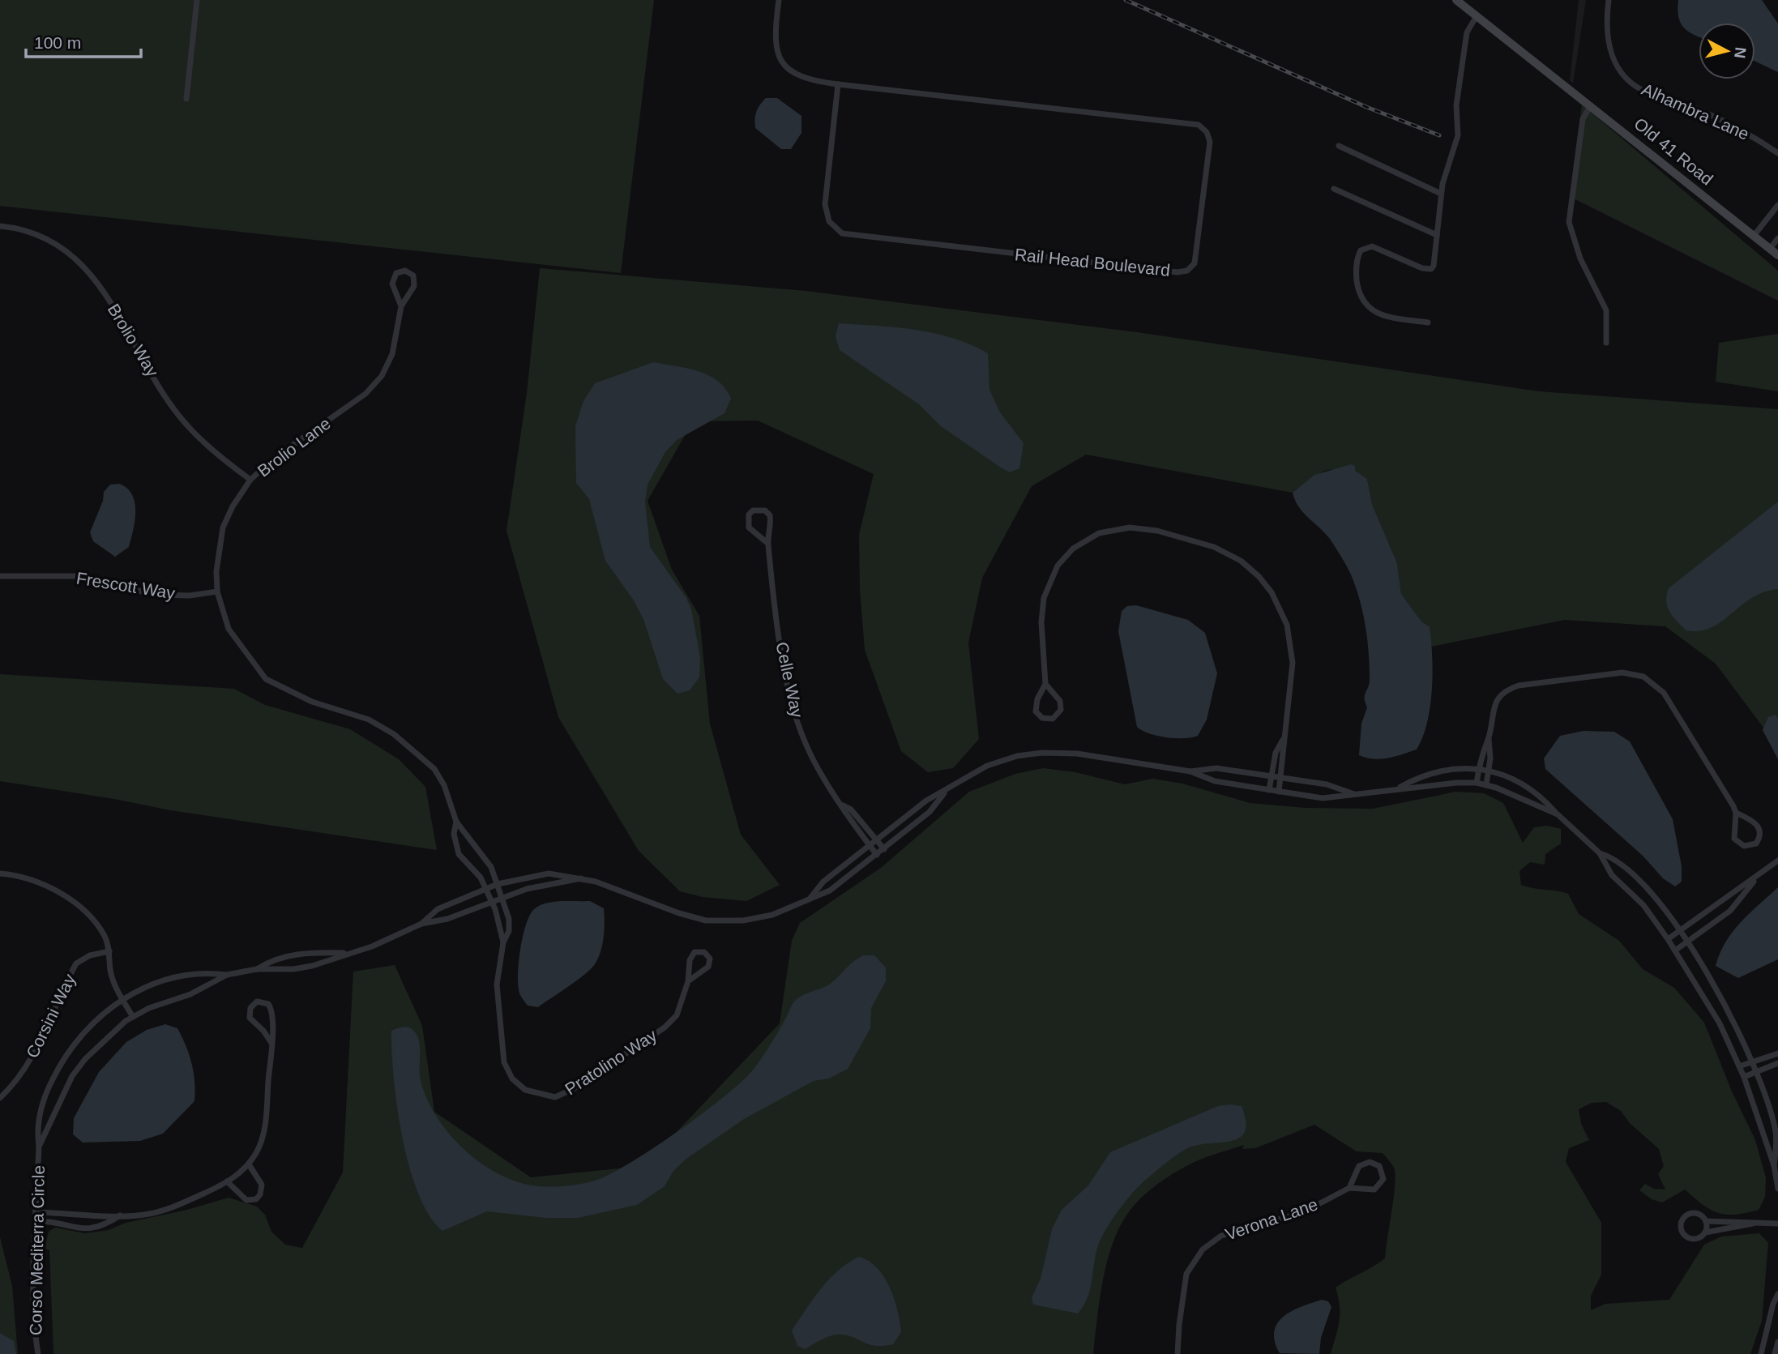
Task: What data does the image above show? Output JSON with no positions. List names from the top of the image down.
{
  "streets": {
    "street": [
      "Alhambra Lane",
      "Old 41 Road",
      "Rail Head Boulevard",
      "Brolio Way",
      "Brolio Lane",
      "Frescott Way",
      "Celle Way",
      "Corsini Way",
      "Pratolino Way",
      "Verona Lane",
      "Corso Mediterra Circle"
    ]
  },
  "crossings": [
    ["Brolio Way", "Brolio Lane"],
    ["Brolio Lane", "Frescott Way"],
    ["Brolio Lane", "Pratolino Way"],
    ["Brolio Lane", "Corso Mediterra Circle"],
    ["Celle Way", "Corso Mediterra Circle"],
    ["Pratolino Way", "Corso Mediterra Circle"]
  ],
  "scale_bar": "100 m",
  "north": "right"
}
